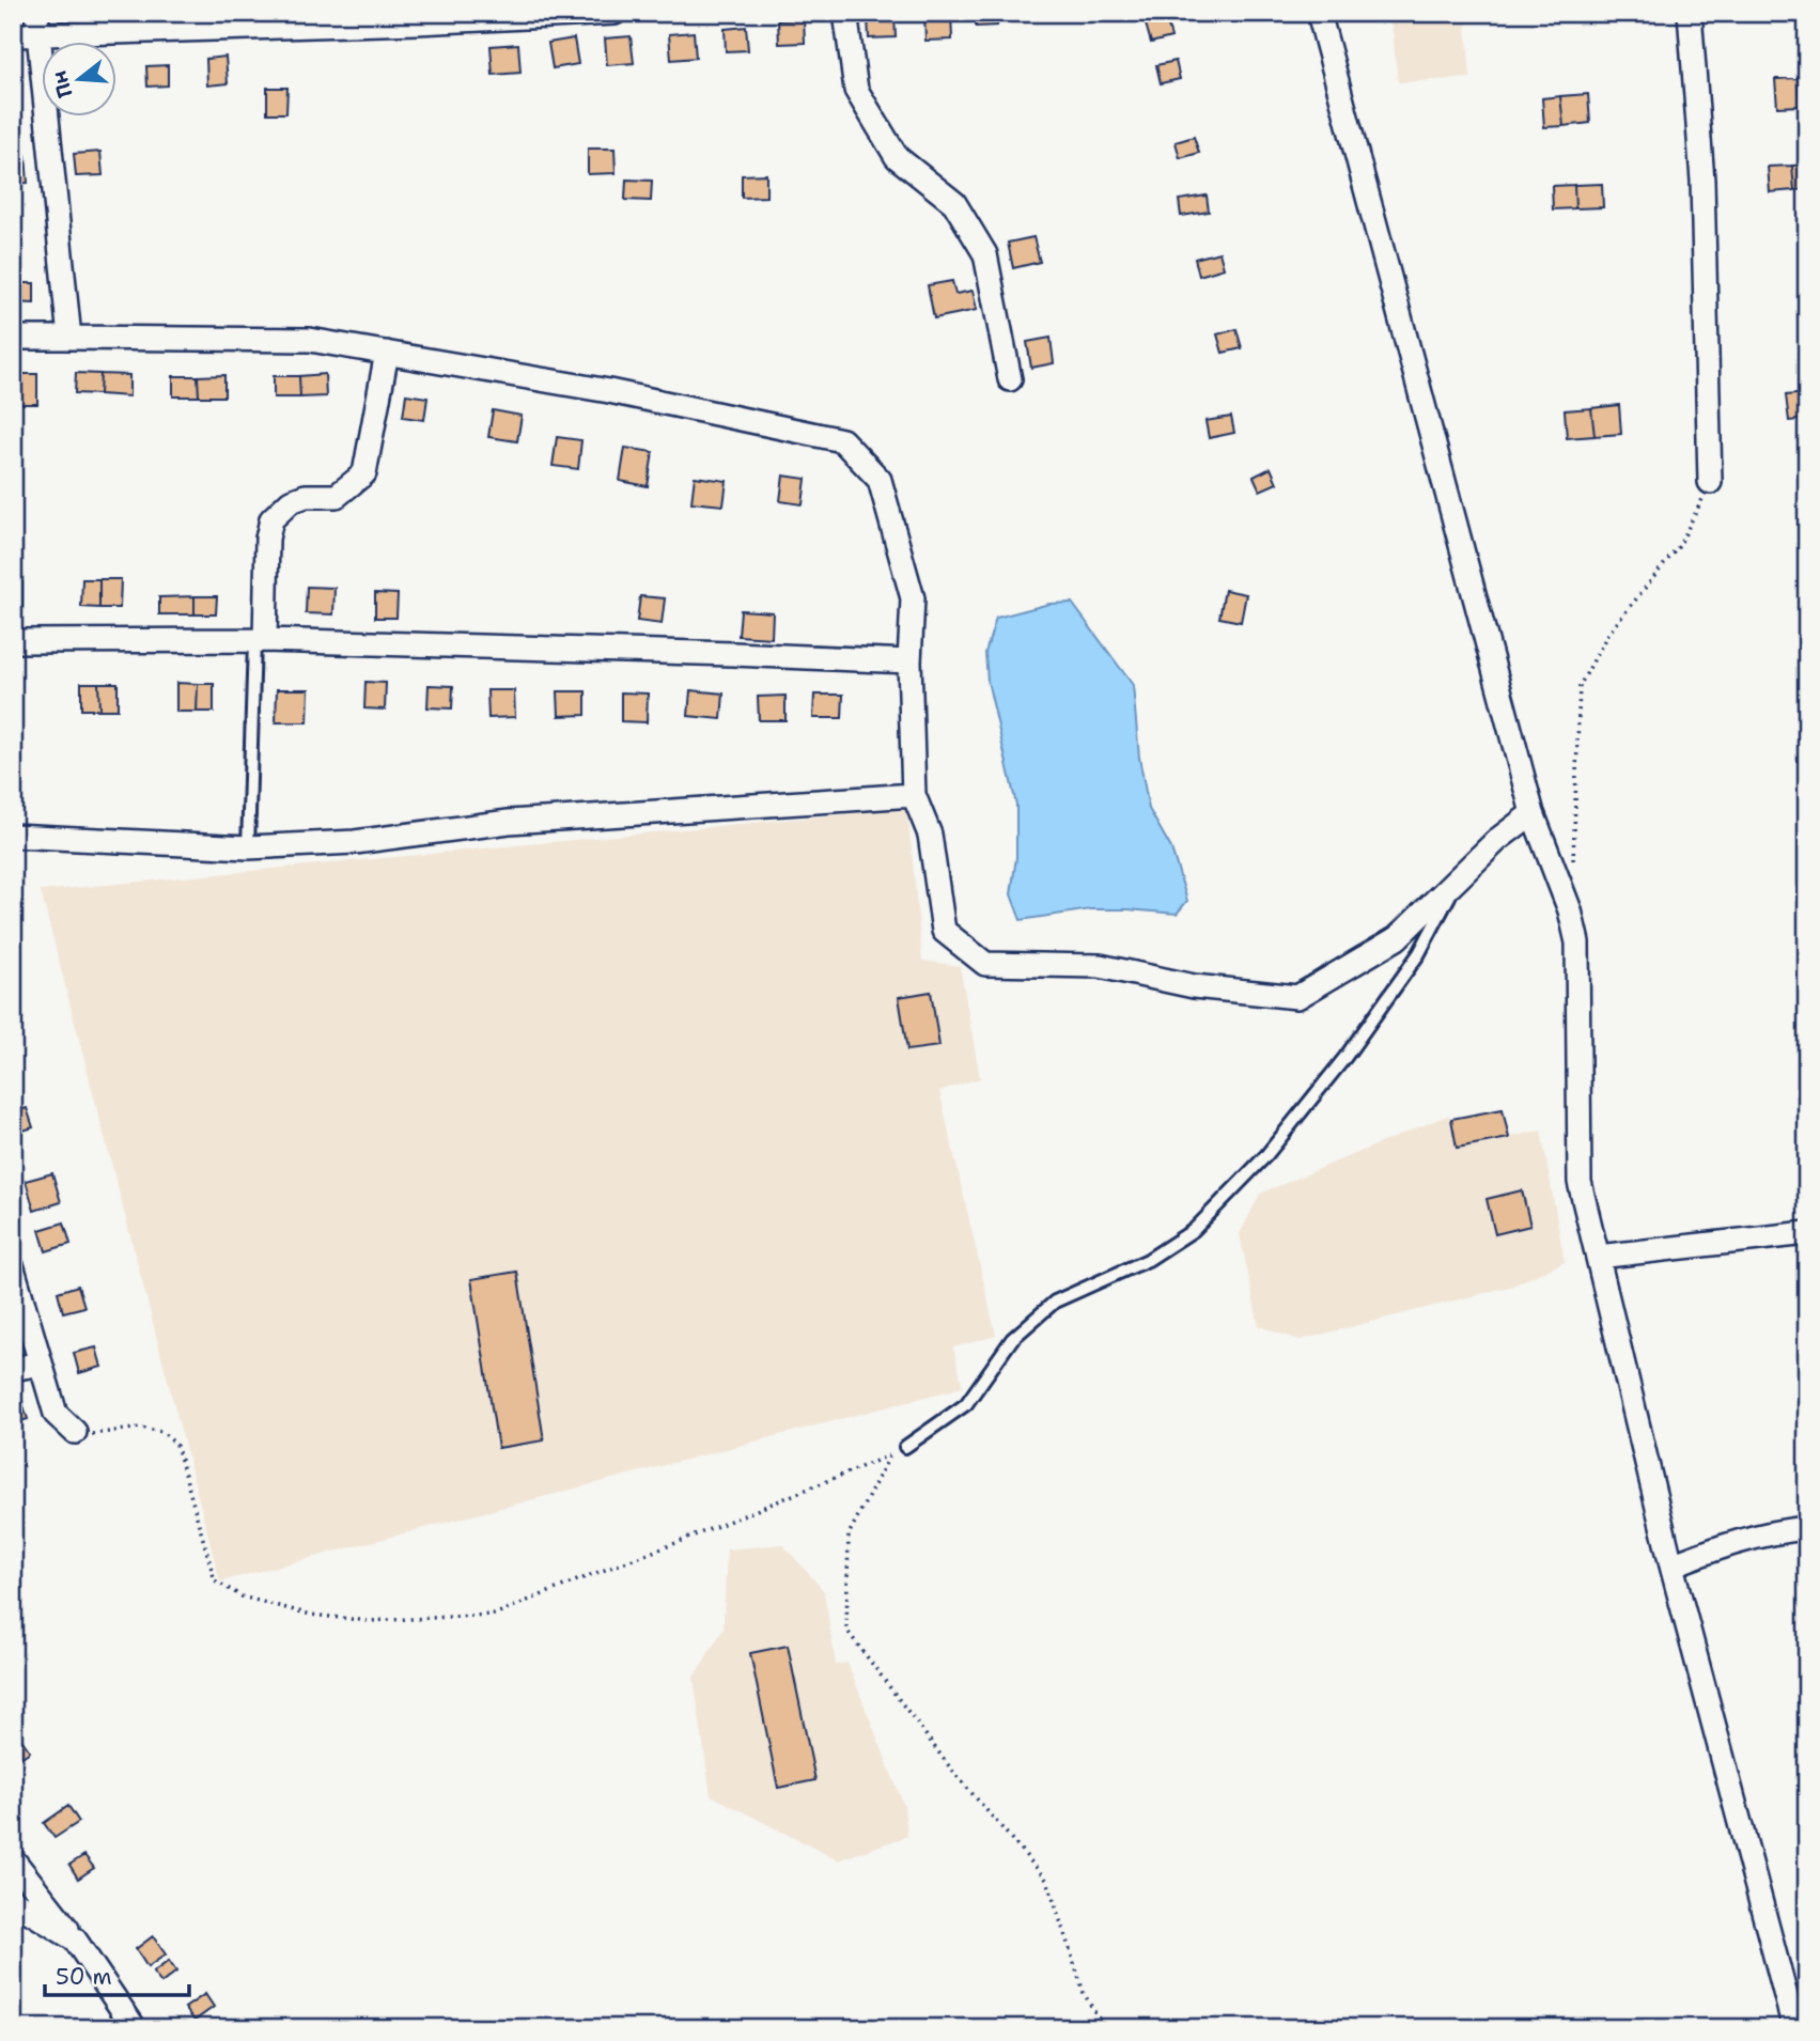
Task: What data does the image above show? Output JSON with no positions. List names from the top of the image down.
{
  "scale_bar": "50 m",
  "north": "left"
}
